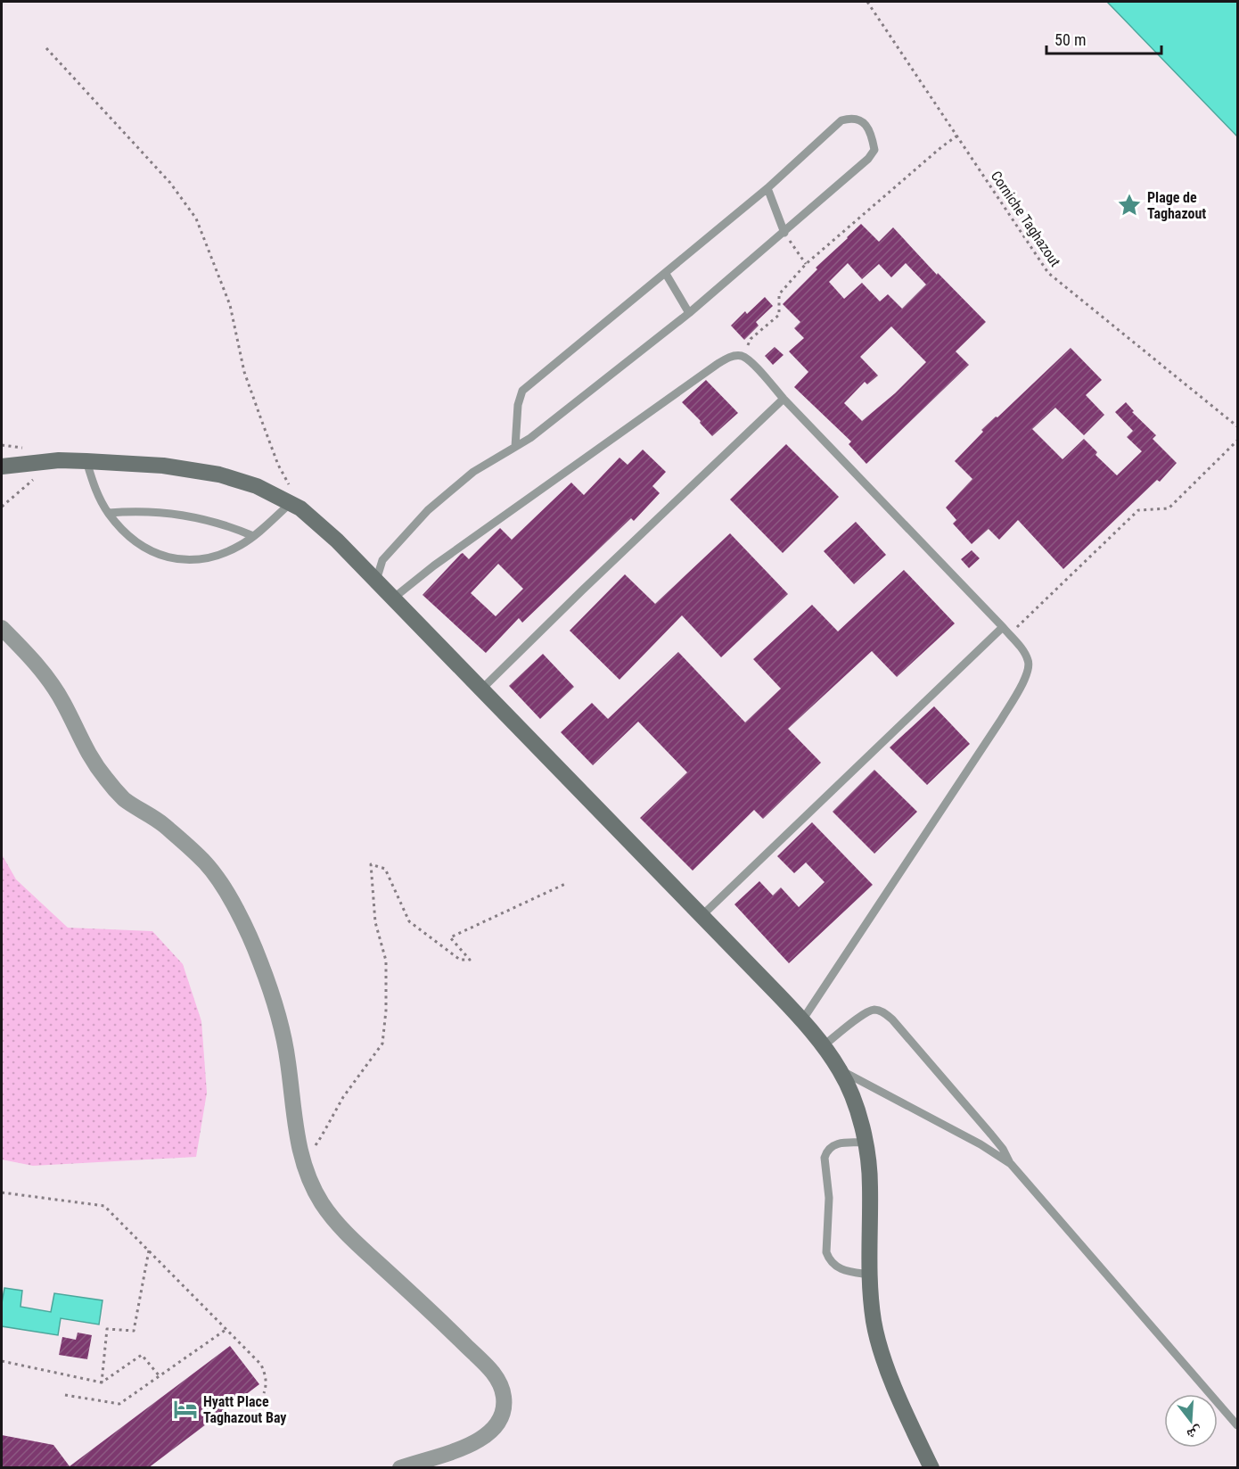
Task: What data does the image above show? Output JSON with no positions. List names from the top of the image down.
{
  "streets": {
    "path": ["Corniche Taghazout"]
  },
  "places": {
    "place": ["Plage de Taghazout"],
    "hotel": ["Hyatt Place Taghazout Bay"]
  },
  "scale_bar": "50 m",
  "north": "bottom"
}
